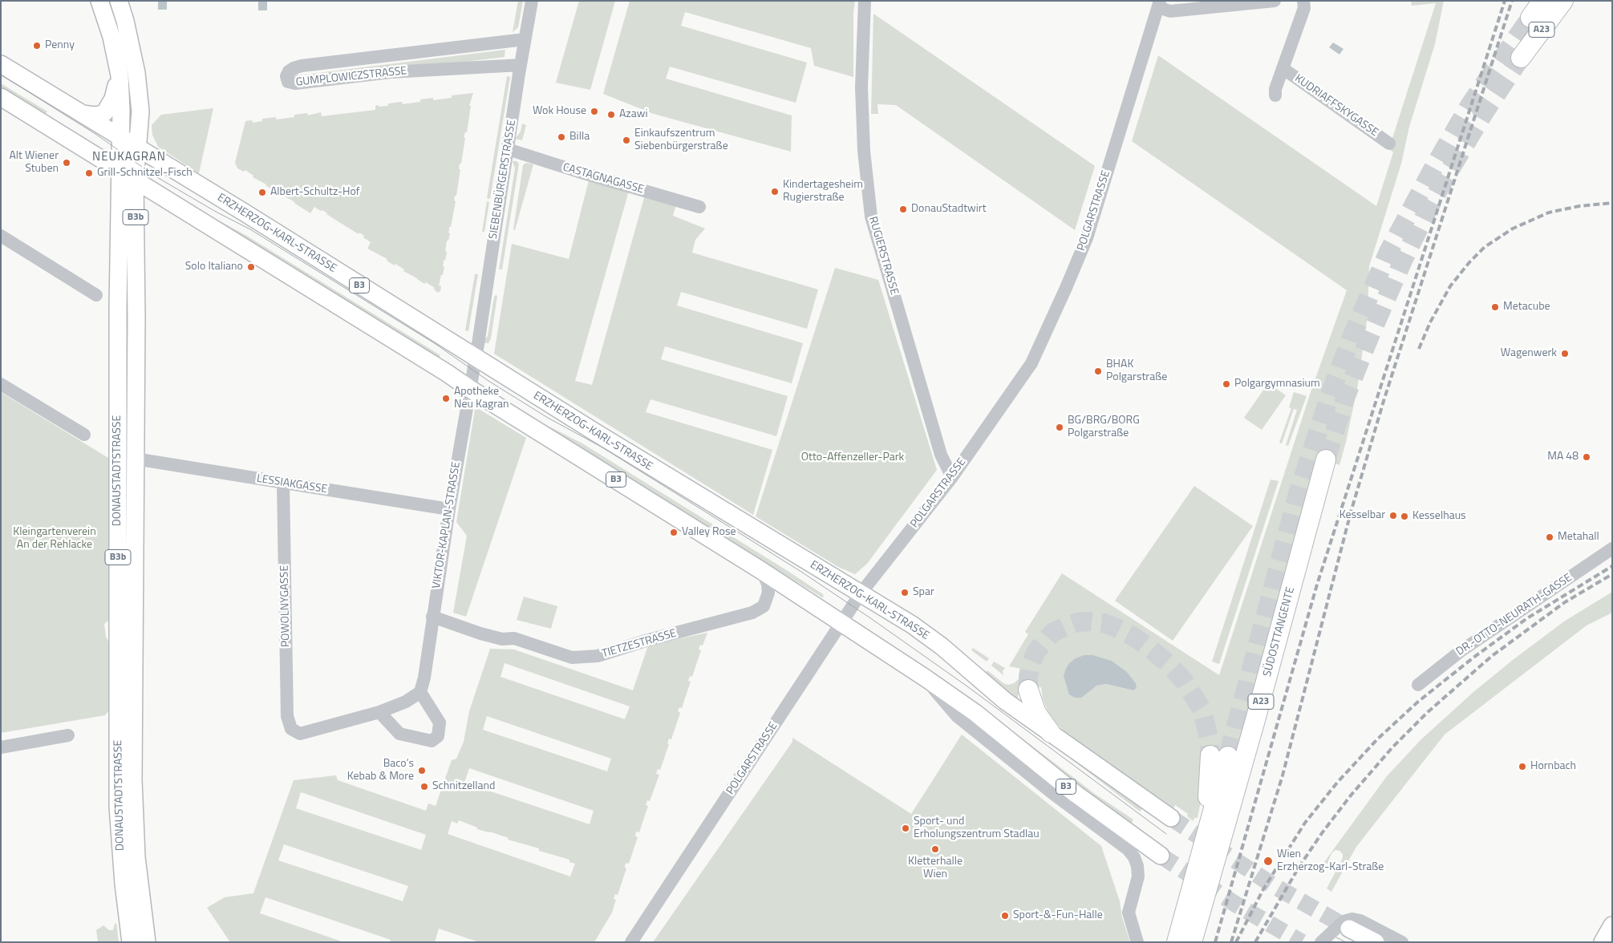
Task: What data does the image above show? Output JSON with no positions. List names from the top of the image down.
{
  "streets": {
    "highway": ["A23", "SÜDOSTTANGENTE"],
    "main road": [
      "B3b",
      "ERZHERZOG-KARL-STRASSE",
      "B3",
      "DONAUSTADTSTRASSE"
    ],
    "street": [
      "GUMPLOWICZSTRASSE",
      "KUDRIAFFSKYGASSE",
      "CASTAGNAGASSE",
      "SIEBENBÜRGERSTRASSE",
      "POLGARSTRASSE",
      "RUGIERSTRASSE",
      "LESSIAKGASSE",
      "VIKTOR-KAPLAN-STRASSE",
      "POWOLNYGASSE",
      "DR.-OTTO-NEURATH-GASSE",
      "TIETZESTRASSE"
    ]
  },
  "crossings": [
    ["GUMPLOWICZSTRASSE", "SIEBENBÜRGERSTRASSE"],
    ["CASTAGNAGASSE", "SIEBENBÜRGERSTRASSE"],
    ["SIEBENBÜRGERSTRASSE", "ERZHERZOG-KARL-STRASSE"],
    ["SIEBENBÜRGERSTRASSE", "VIKTOR-KAPLAN-STRASSE"],
    ["POLGARSTRASSE", "ERZHERZOG-KARL-STRASSE"],
    ["POLGARSTRASSE", "RUGIERSTRASSE"],
    ["POLGARSTRASSE", "B3"],
    ["ERZHERZOG-KARL-STRASSE", "DONAUSTADTSTRASSE"],
    ["ERZHERZOG-KARL-STRASSE", "VIKTOR-KAPLAN-STRASSE"],
    ["B3", "DONAUSTADTSTRASSE"],
    ["B3", "VIKTOR-KAPLAN-STRASSE"],
    ["B3", "TIETZESTRASSE"],
    ["DONAUSTADTSTRASSE", "LESSIAKGASSE"],
    ["LESSIAKGASSE", "VIKTOR-KAPLAN-STRASSE"],
    ["LESSIAKGASSE", "POWOLNYGASSE"],
    ["VIKTOR-KAPLAN-STRASSE", "TIETZESTRASSE"]
  ],
  "districts": ["NEUKAGRAN"],
  "parks": ["Otto-Affenzeller-Park", "Kleingartenverein An der Rehlacke"],
  "places": [
    "Penny",
    "Wok House",
    "Azawi",
    "Billa",
    "Einkaufszentrum Siebenbürgerstraße",
    "Alt Wiener Stuben",
    "Grill-Schnitzel-Fisch",
    "Kindertagesheim Rugierstraße",
    "Albert-Schultz-Hof",
    "DonauStadtwirt",
    "Solo Italiano",
    "Metacube",
    "Wagenwerk",
    "BHAK Polgarstraße",
    "Polgargymnasium",
    "Apotheke Neu Kagran",
    "BG/BRG/BORG Polgarstraße",
    "MA 48",
    "Kesselbar",
    "Kesselhaus",
    "Valley Rose",
    "Metahall",
    "Spar",
    "Hornbach",
    "Baco‘s Kebab & More",
    "Schnitzelland",
    "Sport- und Erholungszentrum Stadlau",
    "Kletterhalle Wien",
    "Wien Erzherzog-Karl-Straße",
    "Sport-&-Fun-Halle"
  ]
}
